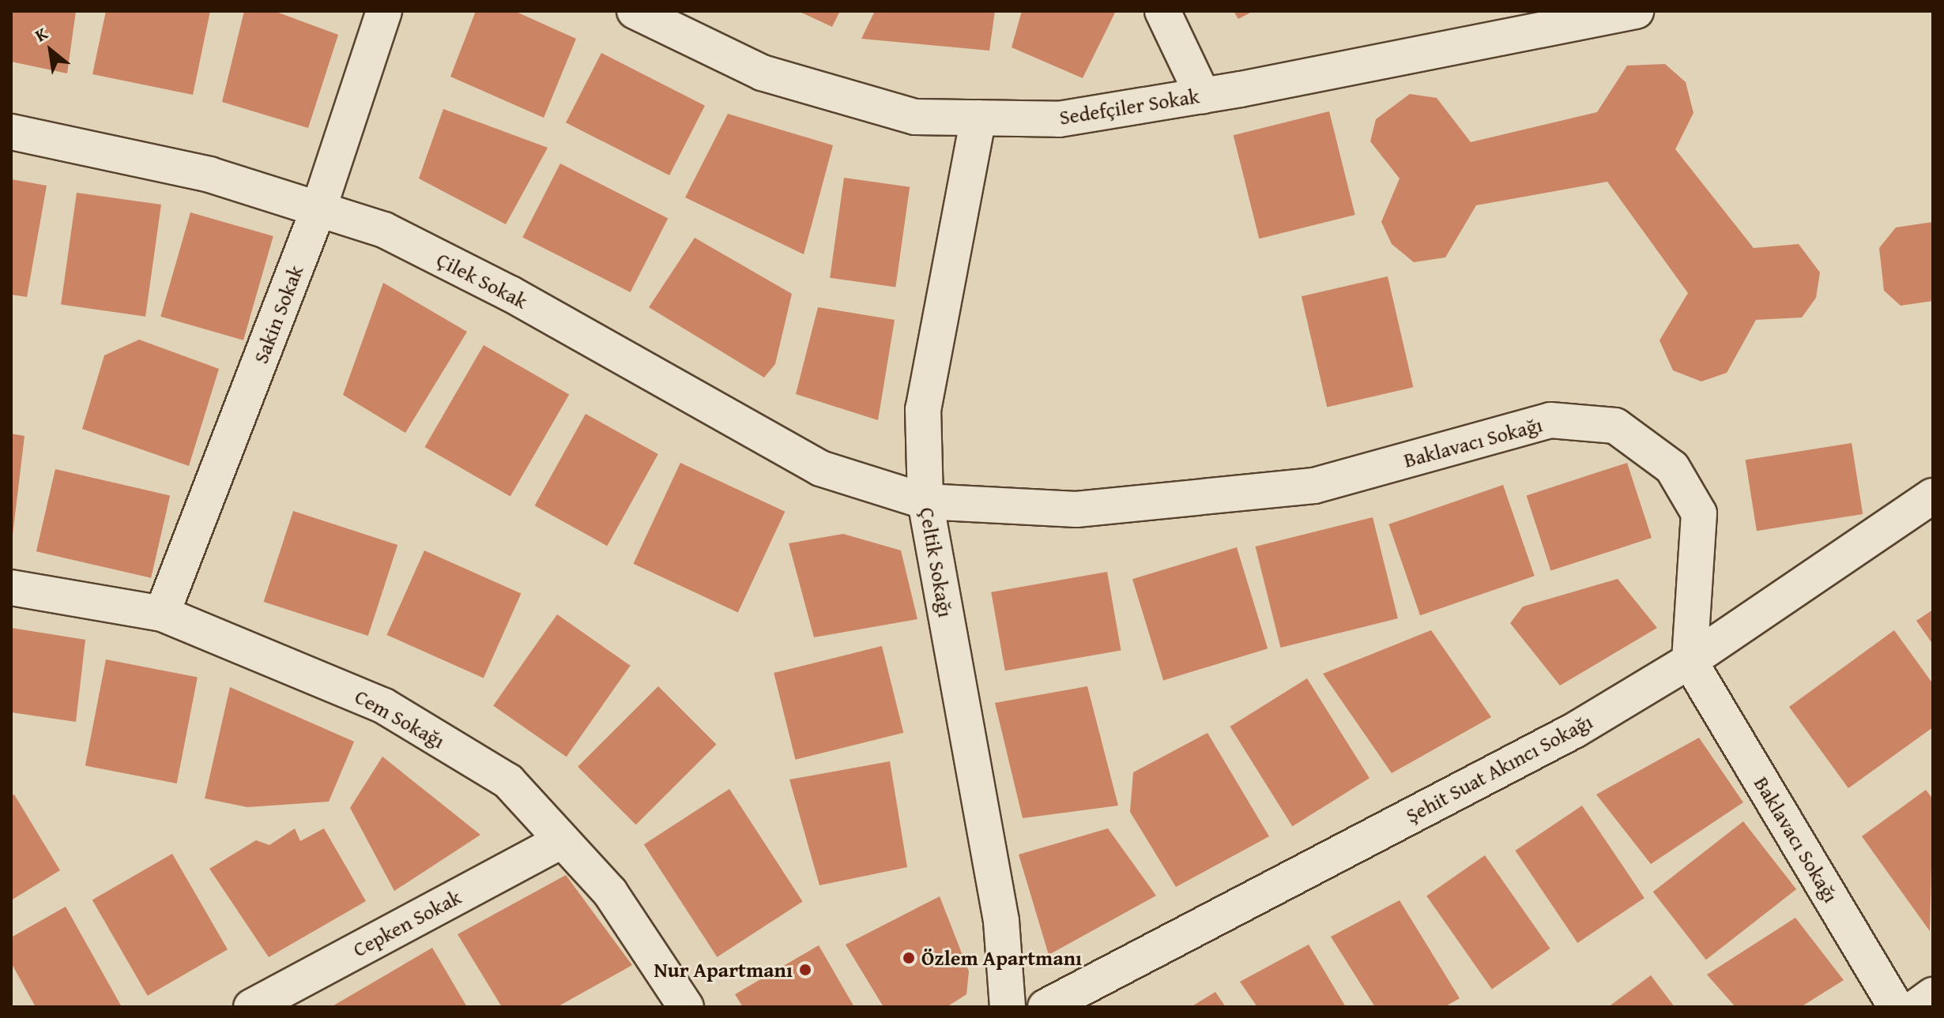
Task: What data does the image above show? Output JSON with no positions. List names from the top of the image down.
{
  "streets": {
    "street": [
      "Sedefçiler Sokak",
      "Çilek Sokak",
      "Sakin Sokak",
      "Baklavacı Sokağı",
      "Çeltik Sokağı",
      "Cem Sokağı",
      "Şehit Suat Akıncı Sokağı",
      "Cepken Sokak"
    ]
  },
  "crossings": [
    ["Sedefçiler Sokak", "Çeltik Sokağı"],
    ["Çilek Sokak", "Sakin Sokak"],
    ["Çilek Sokak", "Baklavacı Sokağı"],
    ["Çilek Sokak", "Çeltik Sokağı"],
    ["Sakin Sokak", "Cem Sokağı"],
    ["Baklavacı Sokağı", "Çeltik Sokağı"],
    ["Baklavacı Sokağı", "Şehit Suat Akıncı Sokağı"],
    ["Cem Sokağı", "Cepken Sokak"]
  ],
  "places": ["Özlem Apartmanı", "Nur Apartmanı"],
  "north": "top left"
}
